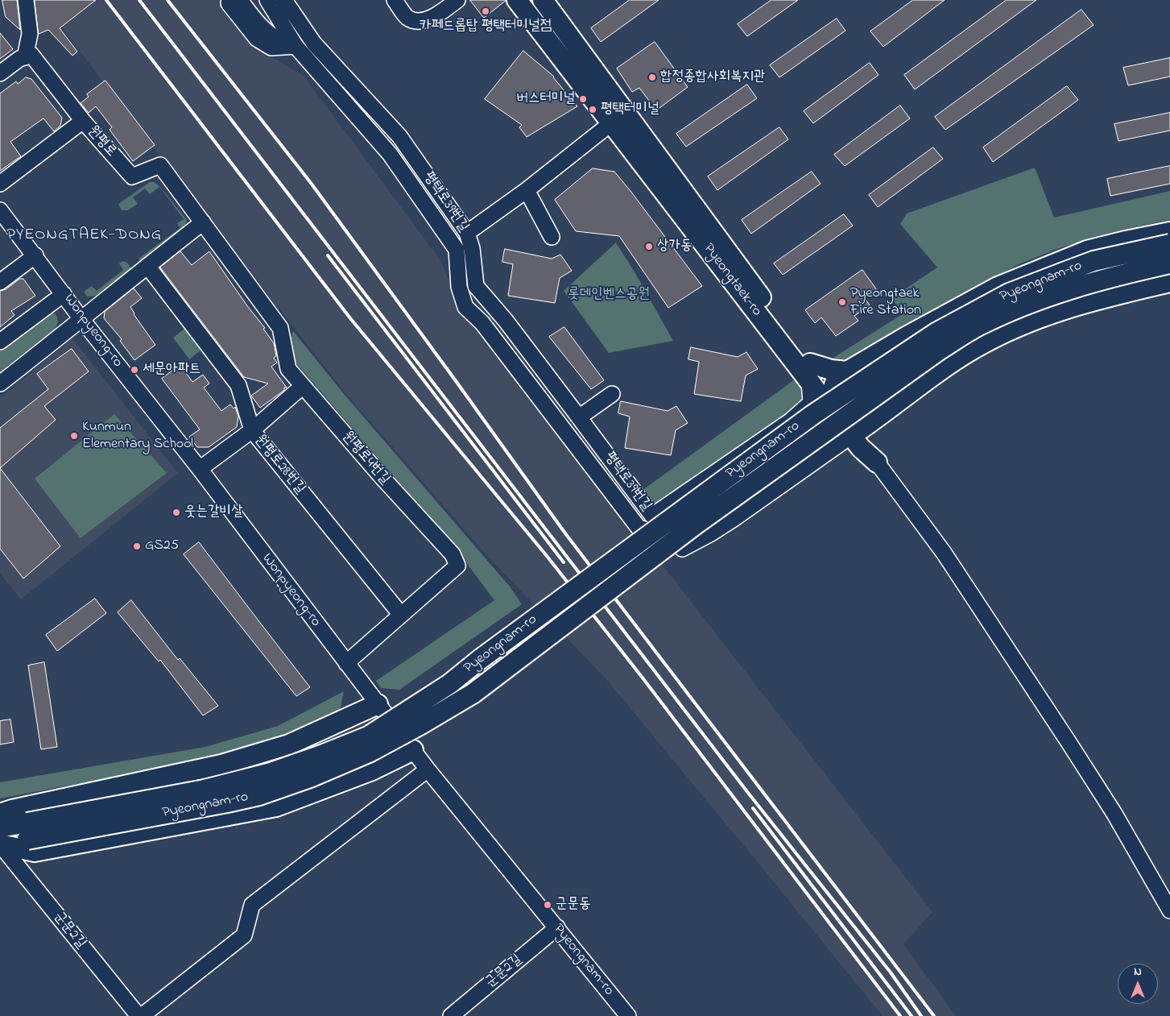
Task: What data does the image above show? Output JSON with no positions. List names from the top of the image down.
{
  "streets": {
    "main road": ["Pyeongtaek-ro", "Pyeongnam-ro"],
    "street": [
      "원평로",
      "평택로39번길",
      "Wonpyeong-ro",
      "원평로4번길",
      "원평로28번길",
      "군문2길"
    ]
  },
  "crossings": [
    ["원평로", "원평로4번길"],
    ["Pyeongnam-ro", "Wonpyeong-ro"],
    ["Pyeongnam-ro", "원평로4번길"],
    ["Pyeongnam-ro", "군문2길"],
    ["Wonpyeong-ro", "원평로4번길"],
    ["원평로4번길", "원평로28번길"]
  ],
  "districts": ["PYEONGTAEK-DONG"],
  "parks": ["롯데인벤스공원"],
  "places": [
    "카페드롭탑 평택터미널점",
    "합정종합사회복지관",
    "버스터미널",
    "평택터미널",
    "상가동",
    "Pyeongtaek Fire Station",
    "세문아파트",
    "Kunmun Elementary School",
    "웃는갈비살",
    "GS25",
    "군문동"
  ],
  "north": "top"
}
